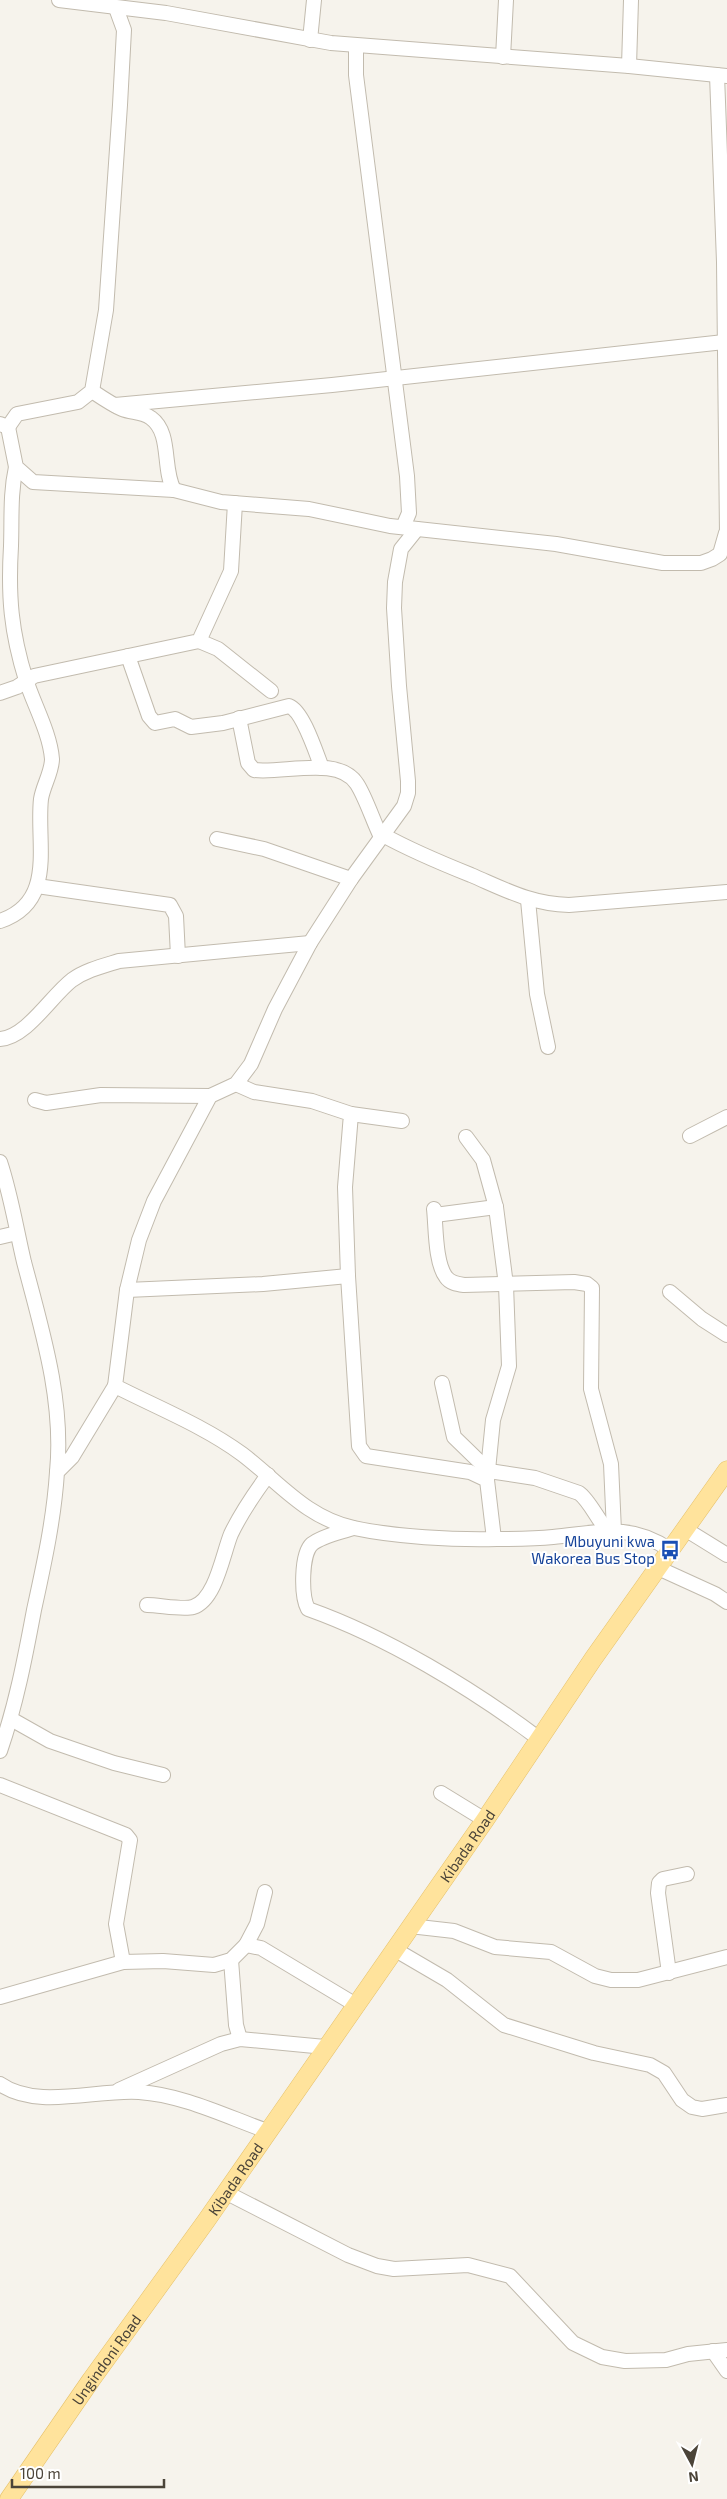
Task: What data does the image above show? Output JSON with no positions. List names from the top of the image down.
{
  "streets": {
    "main road": ["Kibada Road", "Ungindoni Road"]
  },
  "crossings": [
    ["Kibada Road", "Ungindoni Road"]
  ],
  "places": {
    "bus stop": ["Mbuyuni kwa Wakorea Bus Stop"]
  },
  "scale_bar": "100 m",
  "north": "bottom"
}
